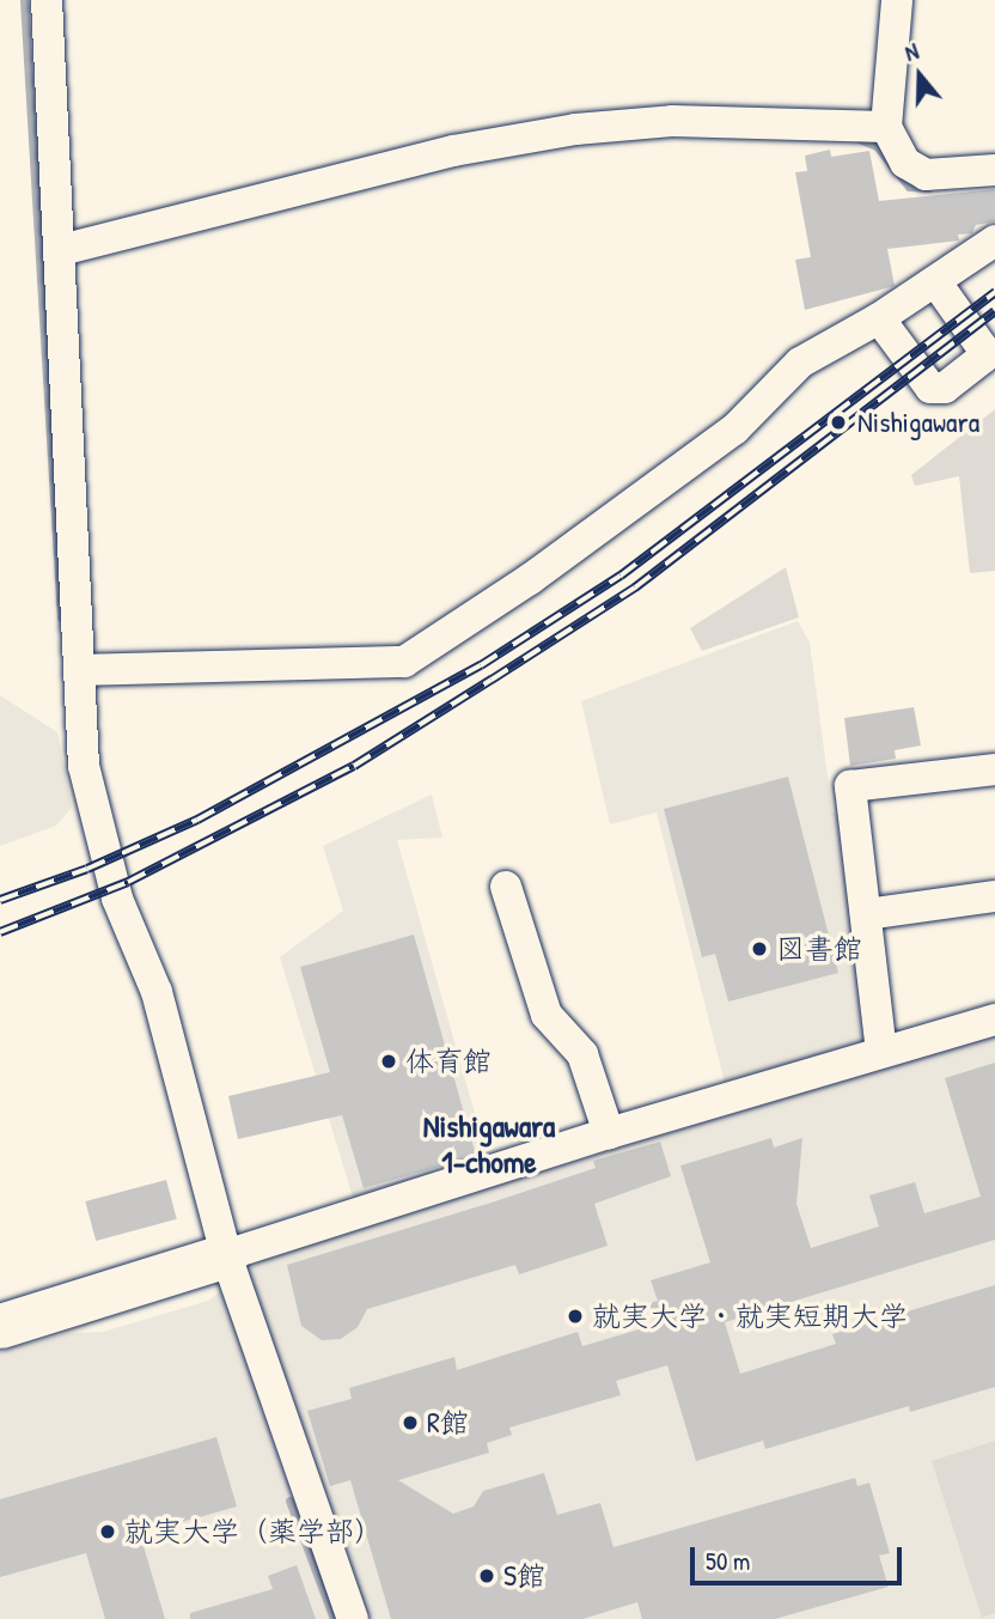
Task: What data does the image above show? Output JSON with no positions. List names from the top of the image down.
{
  "districts": ["Nishigawara 1-chome"],
  "places": [
    "Nishigawara",
    "図書館",
    "体育館",
    "就実大学・就実短期大学",
    "R館",
    "就実大学（薬学部）",
    "S館"
  ],
  "scale_bar": "50 m",
  "north": "top"
}
